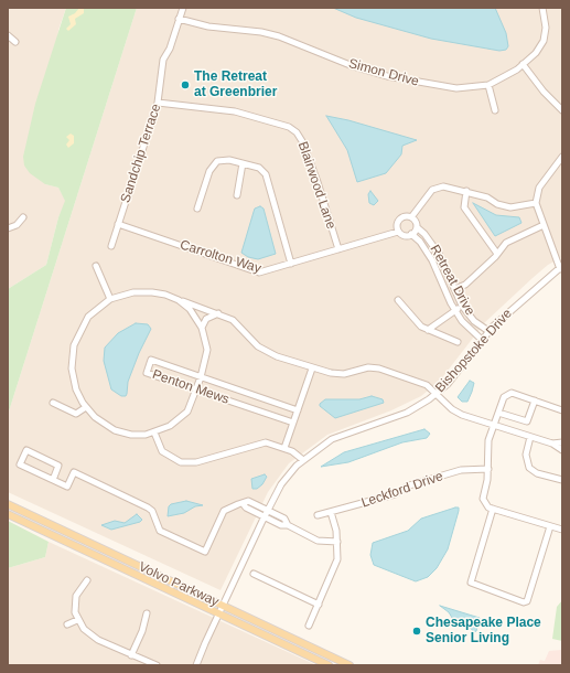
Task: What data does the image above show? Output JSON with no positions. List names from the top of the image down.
{
  "streets": {
    "main road": ["Volvo Parkway"],
    "street": [
      "Simon Drive",
      "Sandchip Terrace",
      "Blairwood Lane",
      "Carrolton Way",
      "Retreat Drive",
      "Bishopstoke Drive",
      "Penton Mews",
      "Leckford Drive"
    ]
  },
  "crossings": [
    ["Simon Drive", "Sandchip Terrace"],
    ["Sandchip Terrace", "Blairwood Lane"],
    ["Sandchip Terrace", "Carrolton Way"],
    ["Blairwood Lane", "Carrolton Way"],
    ["Carrolton Way", "Retreat Drive"],
    ["Retreat Drive", "Bishopstoke Drive"],
    ["Bishopstoke Drive", "Volvo Parkway"]
  ],
  "places": ["The Retreat at Greenbrier", "Chesapeake Place Senior Living"]
}
